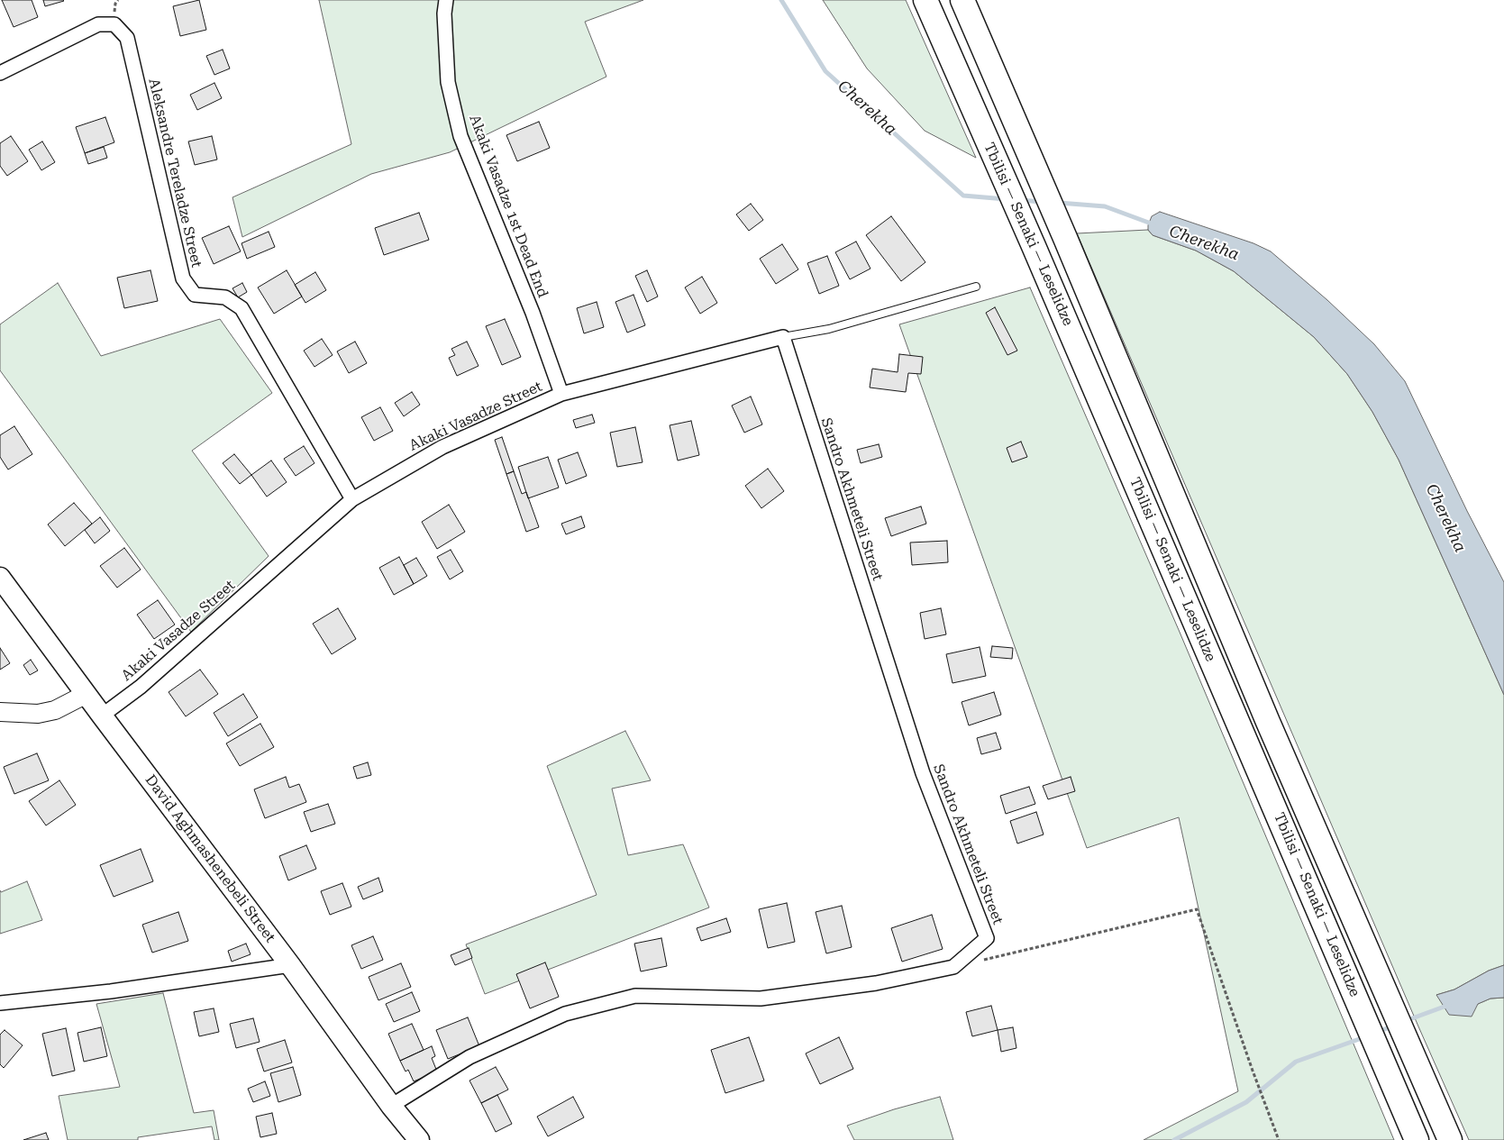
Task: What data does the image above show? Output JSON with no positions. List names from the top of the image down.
{
  "streets": {
    "highway": ["Tbilisi — Senaki — Leselidze"],
    "main road": ["David Aghmashenebeli Street"],
    "street": [
      "Aleksandre Tereladze Street",
      "Akaki Vasadze 1st Dead End",
      "Akaki Vasadze Street",
      "Sandro Akhmeteli Street"
    ]
  },
  "crossings": [
    ["Aleksandre Tereladze Street", "Akaki Vasadze Street"],
    ["Akaki Vasadze 1st Dead End", "Akaki Vasadze Street"],
    ["Akaki Vasadze Street", "Sandro Akhmeteli Street"],
    ["Akaki Vasadze Street", "David Aghmashenebeli Street"],
    ["Sandro Akhmeteli Street", "David Aghmashenebeli Street"]
  ],
  "water": ["Cherekha"]
}
